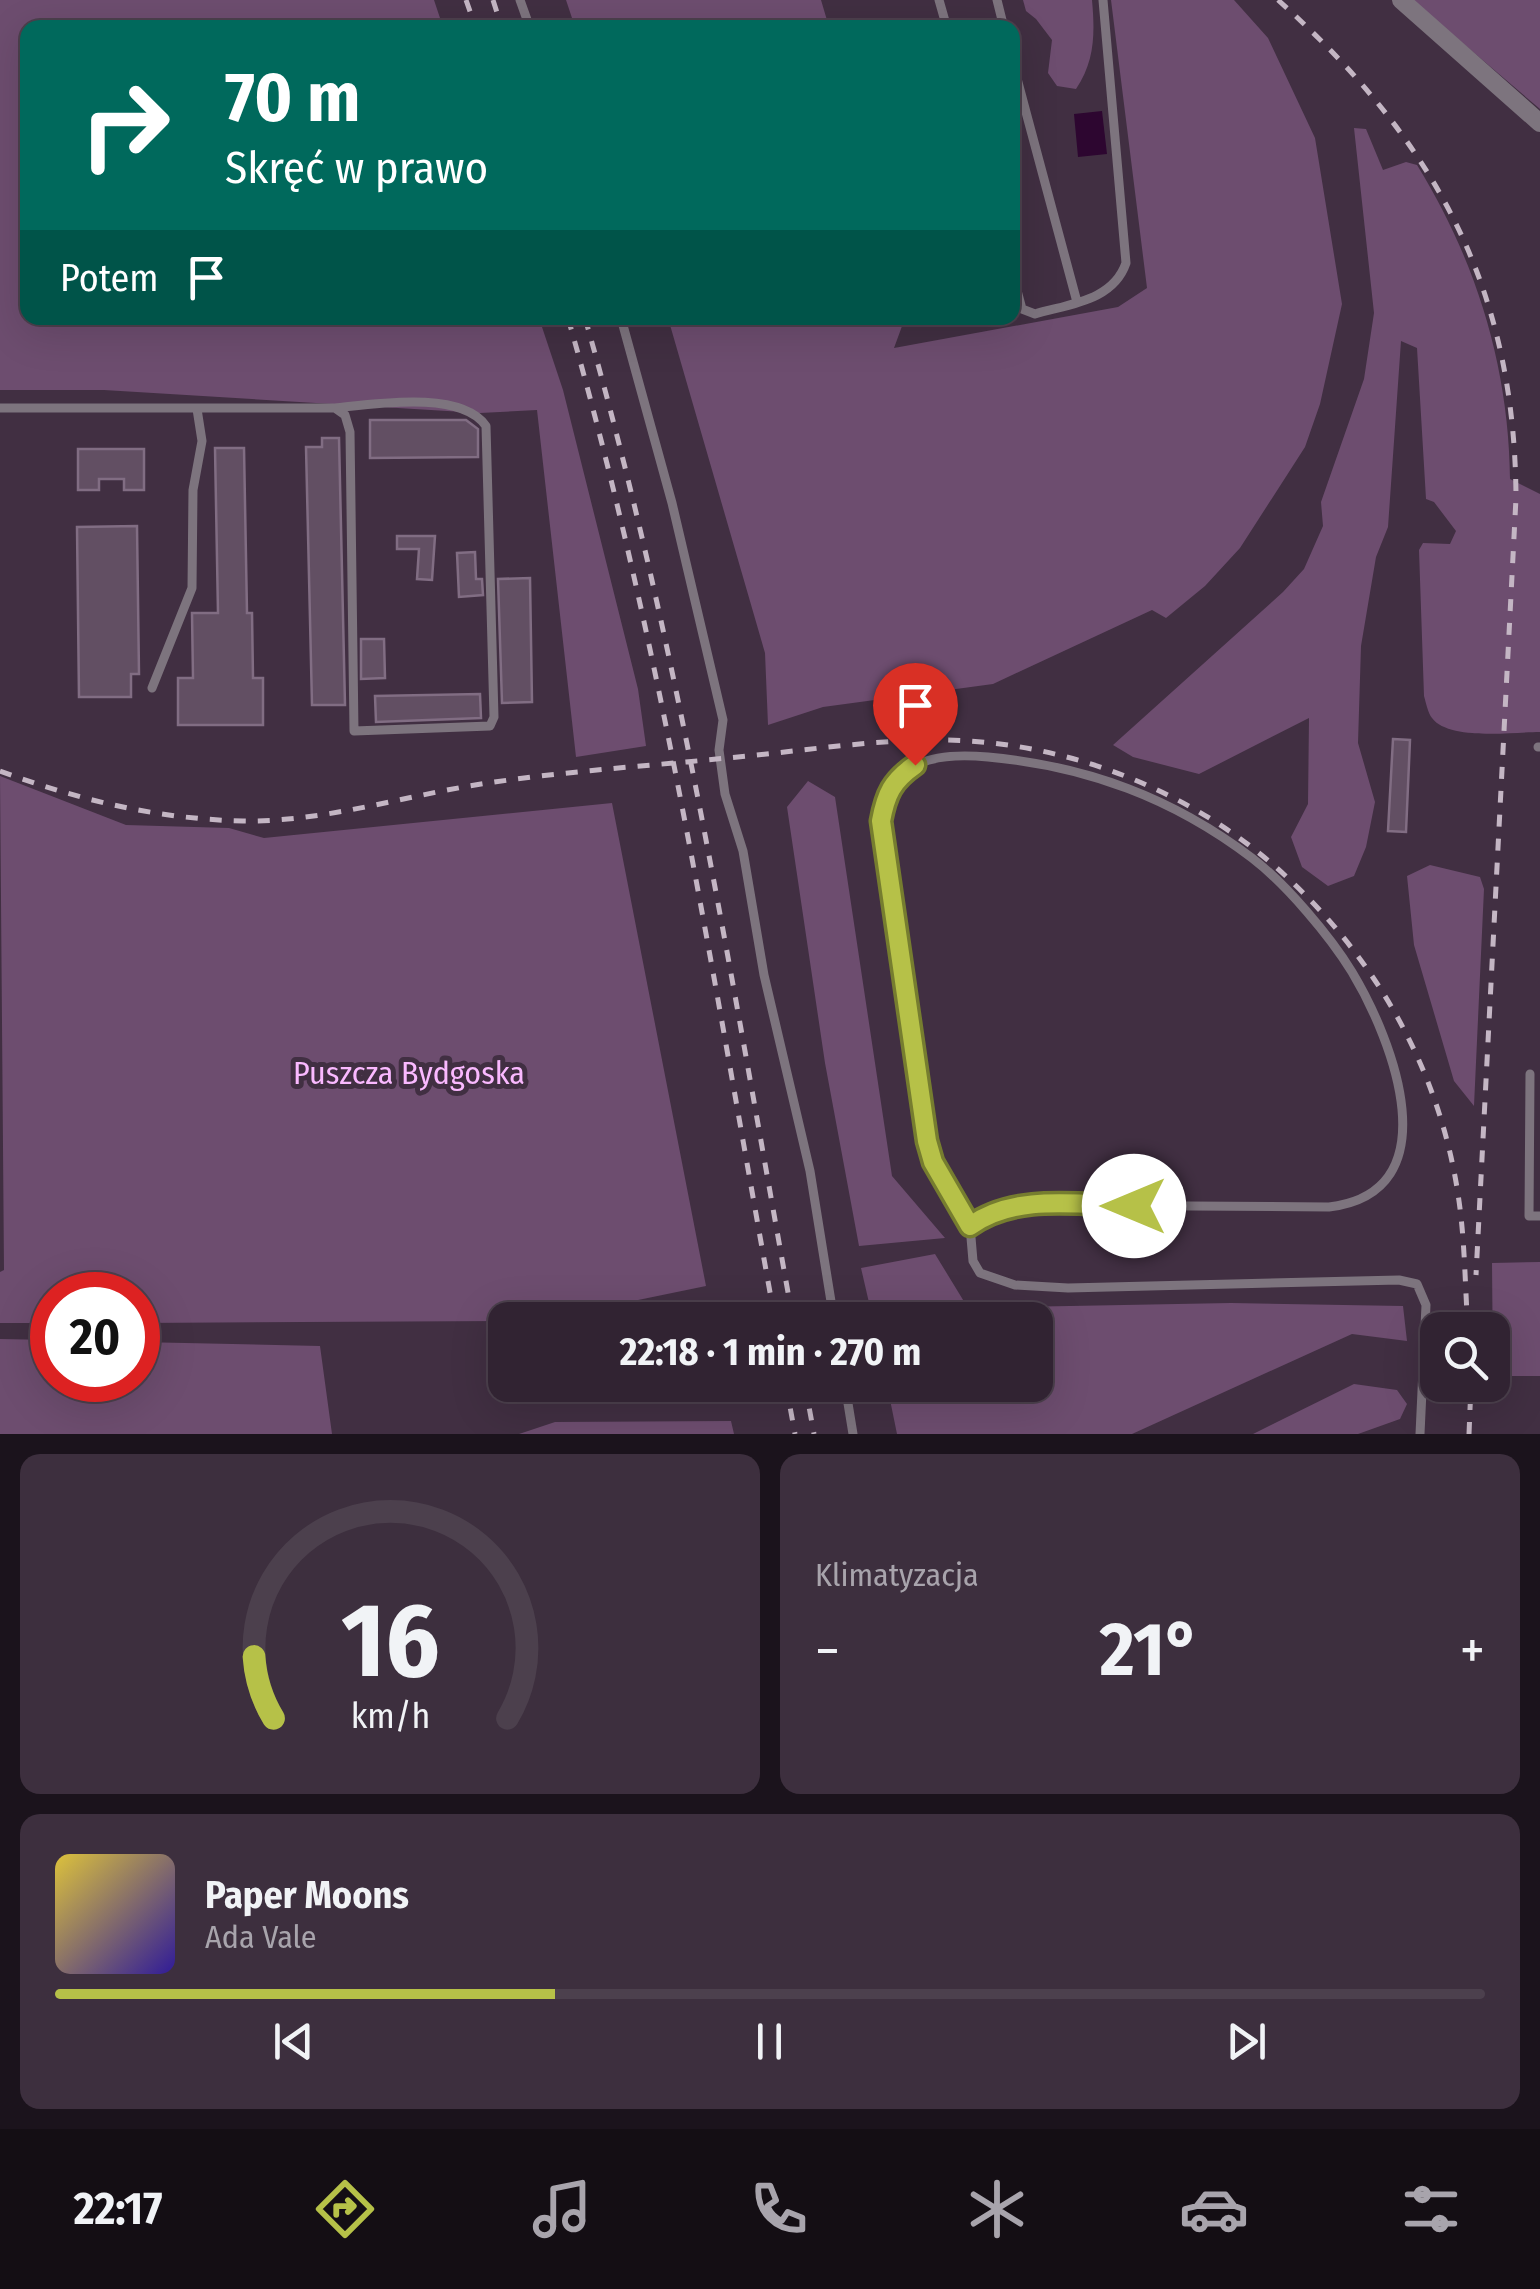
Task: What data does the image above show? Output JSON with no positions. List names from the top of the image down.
{
  "parks": ["Puszcza Bydgoska"],
  "page": {
    "turn": ["70 m", "Skręć w prawo"],
    "then": "Potem",
    "limit": "20",
    "trip": "22:18 · 1 min · 270 m",
    "tile": "Klimatyzacja",
    "heat": ["−", "21°", "+"],
    "song": ["Paper Moons", "Ada Vale"],
    "tabs": "22:17",
    "gauge": ["16", "km/h"]
  }
}
